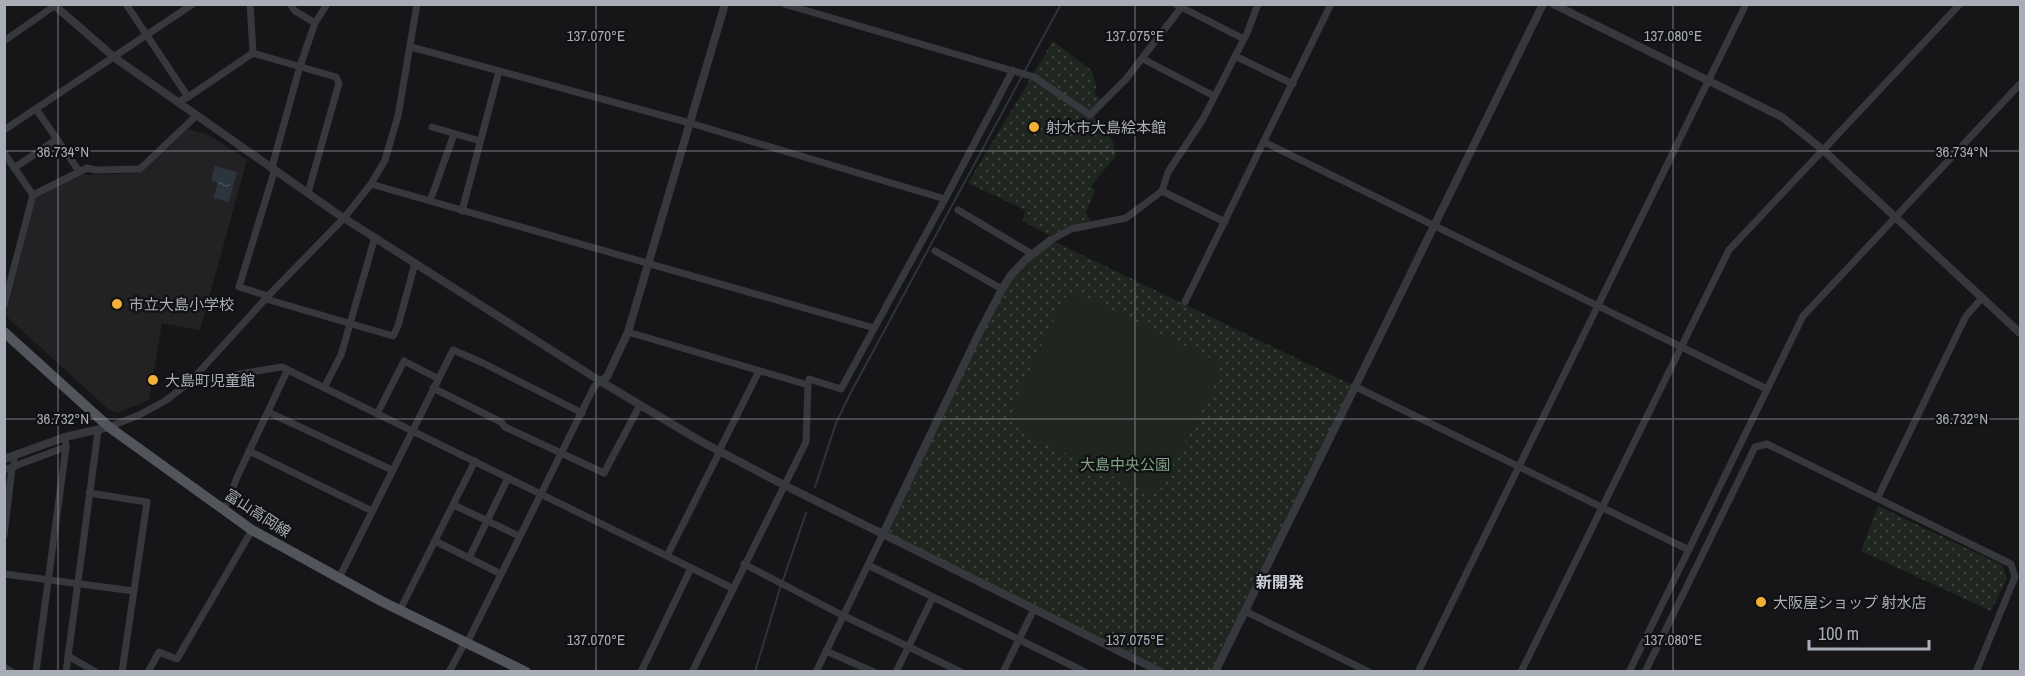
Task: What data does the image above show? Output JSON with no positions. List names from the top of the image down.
{
  "streets": {
    "main road": ["富山高岡線"]
  },
  "districts": ["新開発"],
  "parks": ["大島中央公園"],
  "places": [
    "射水市大島絵本館",
    "市立大島小学校",
    "大島町児童館",
    "大阪屋ショップ 射水店"
  ],
  "scale_bar": "100 m",
  "coordinates": [
    "137.070°E",
    "137.075°E",
    "137.080°E",
    "36.734°N",
    "36.732°N"
  ]
}
